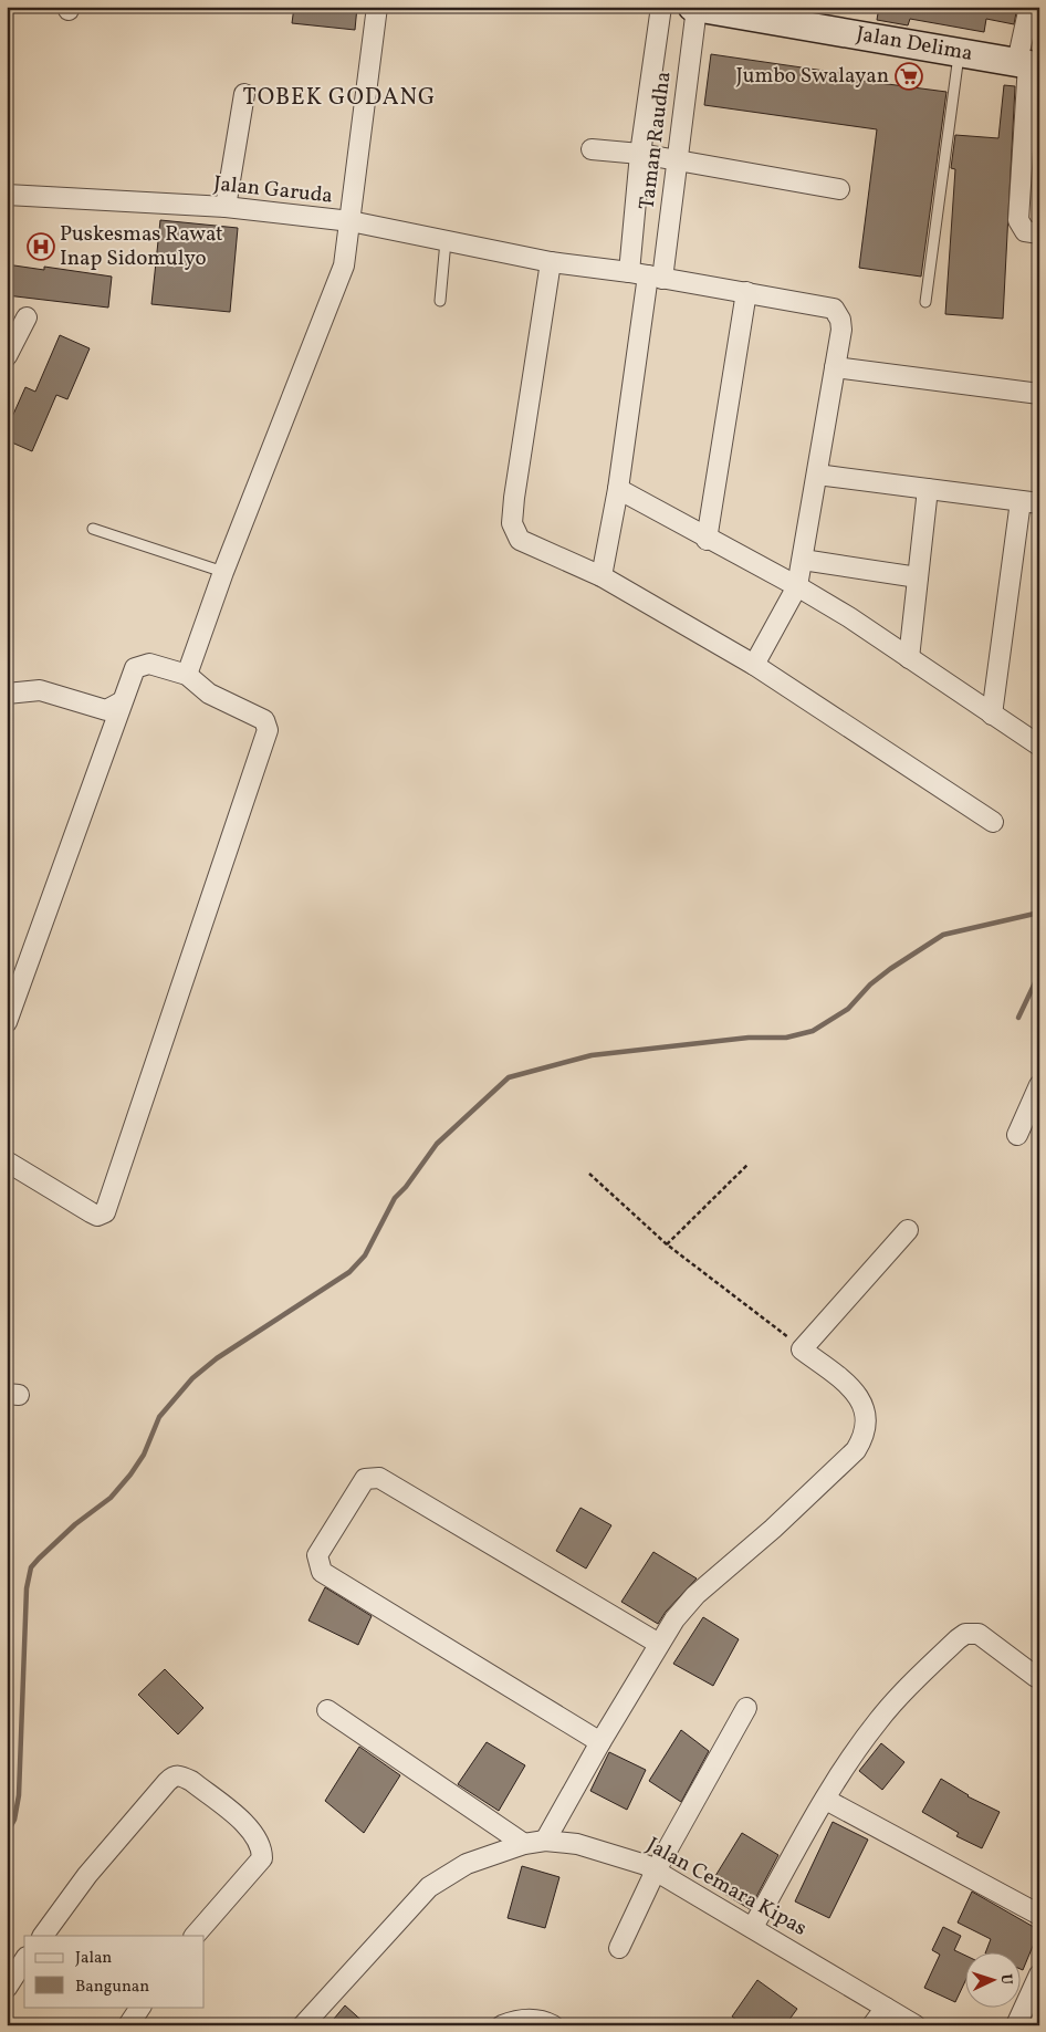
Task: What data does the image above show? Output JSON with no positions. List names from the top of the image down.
{
  "streets": {
    "main road": ["Jalan Delima"],
    "street": ["Taman Raudha", "Jalan Garuda", "Jalan Cemara Kipas"]
  },
  "crossings": [
    ["Jalan Delima", "Taman Raudha"]
  ],
  "districts": ["TOBEK GODANG"],
  "places": {
    "supermarket": ["Jumbo Swalayan"],
    "hospital": ["Puskesmas Rawat Inap Sidomulyo"]
  },
  "legend": ["Jalan", "Bangunan"],
  "north": "right"
}
